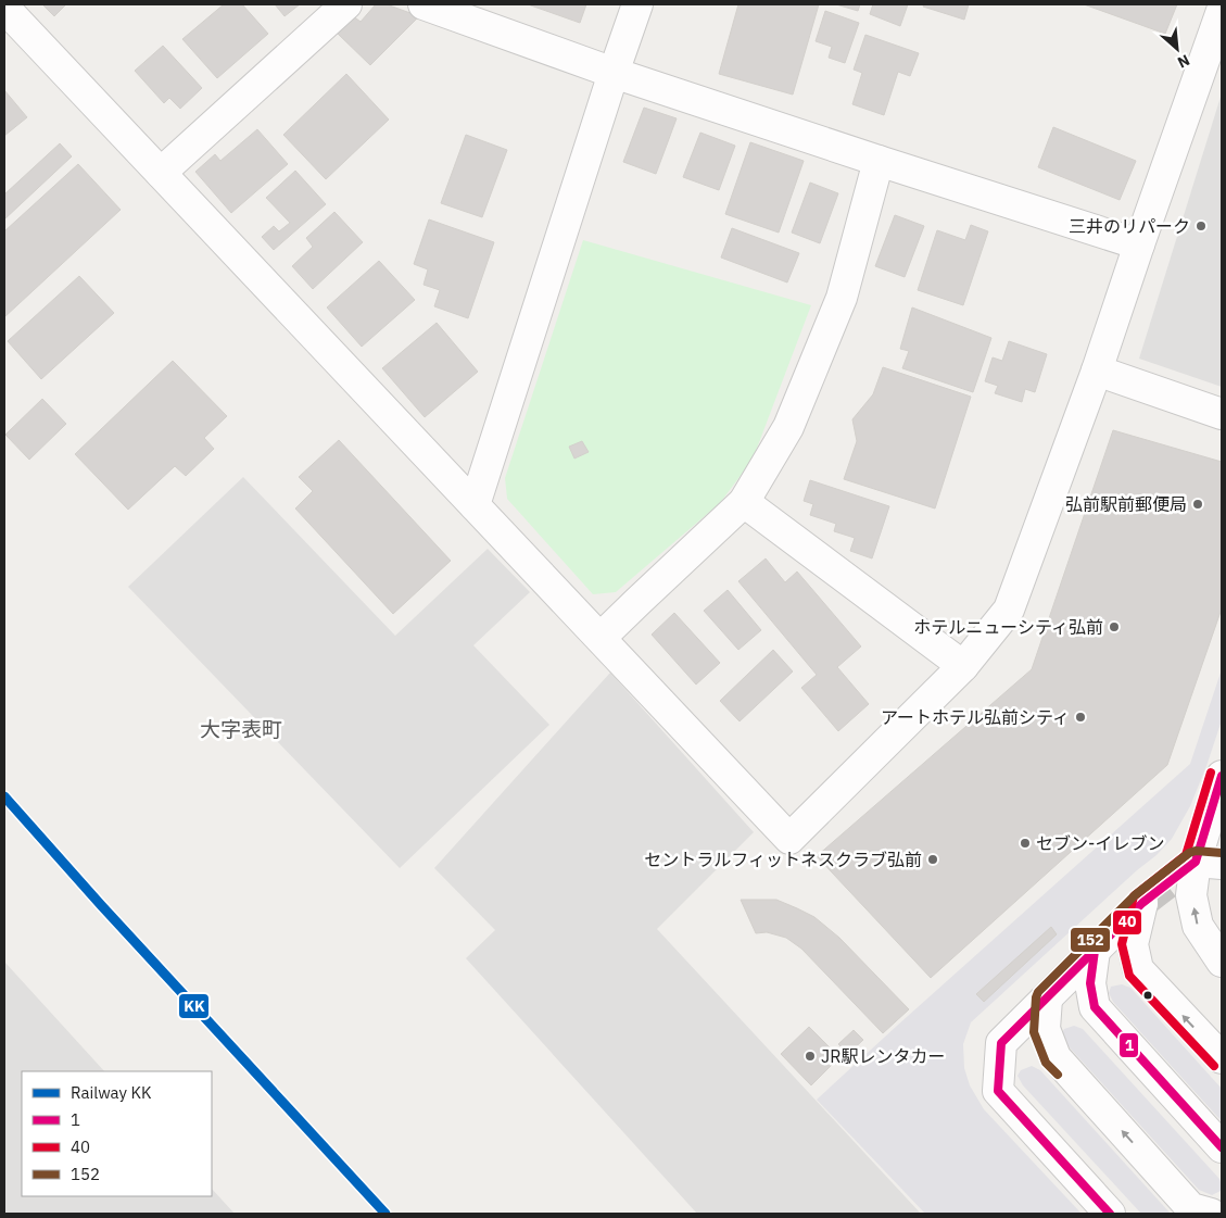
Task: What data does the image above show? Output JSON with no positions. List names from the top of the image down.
{
  "districts": ["大字表町"],
  "places": [
    "三井のリパーク",
    "弘前駅前郵便局",
    "ホテルニューシティ弘前",
    "アートホテル弘前シティ",
    "セブン-イレブン",
    "セントラルフィットネスクラブ弘前",
    "JR駅レンタカー"
  ],
  "lines": [
    "transit line 40",
    "transit line 1",
    "rail line KK",
    "transit line 152"
  ],
  "legend": [
    "Railway KK",
    "1",
    "40",
    "152"
  ],
  "north": "bottom right"
}
